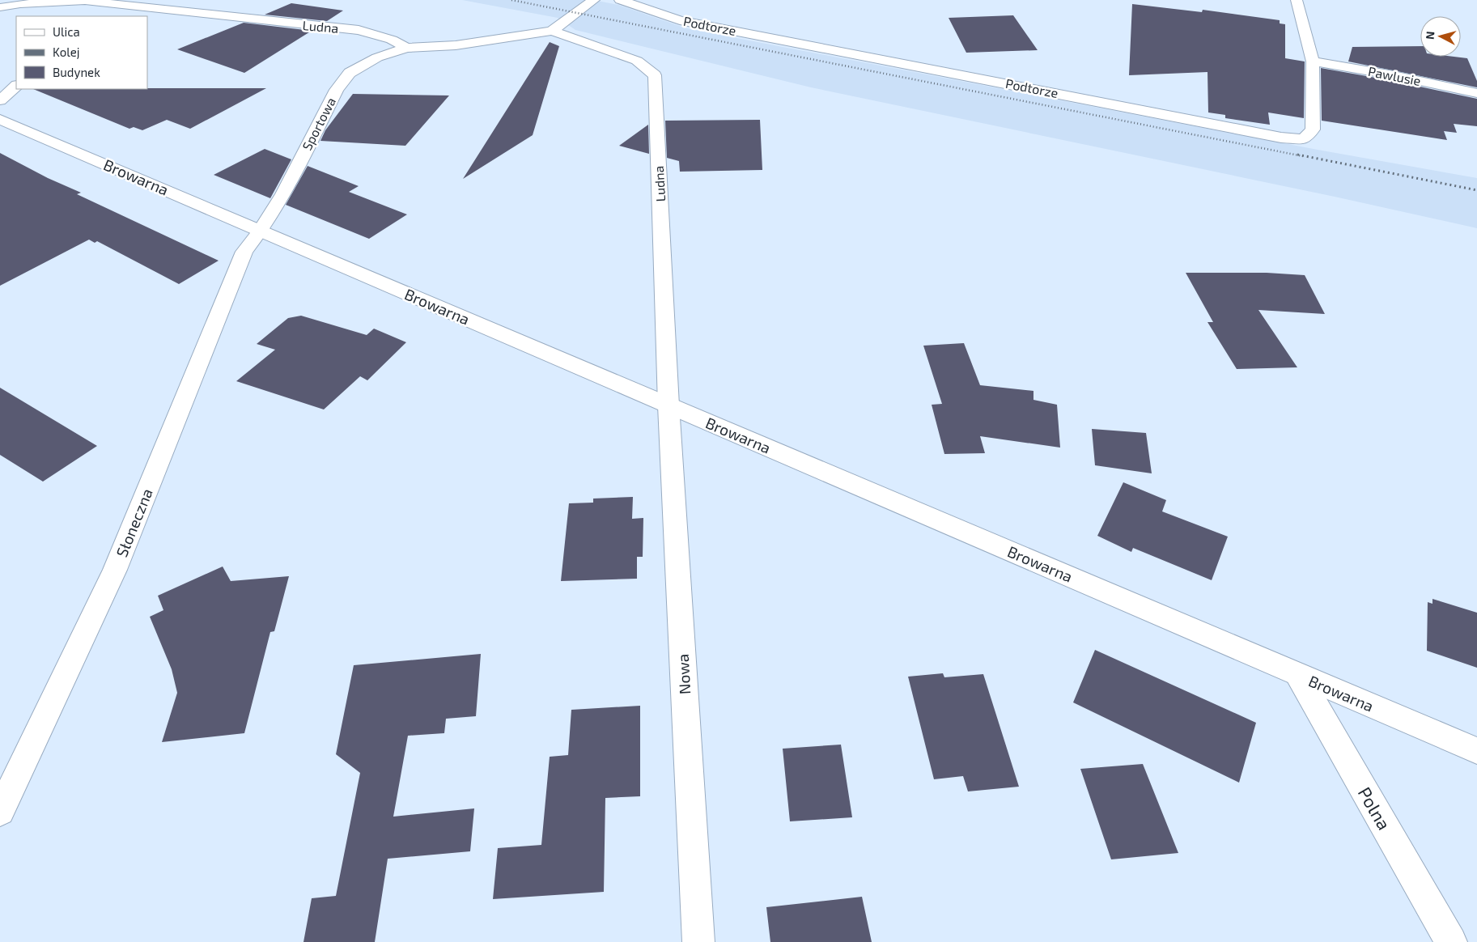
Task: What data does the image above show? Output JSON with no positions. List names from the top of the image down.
{
  "streets": {
    "street": [
      "Podtorze",
      "Ludna",
      "Pawlusie",
      "Sportowa",
      "Browarna",
      "Słoneczna",
      "Nowa",
      "Polna"
    ]
  },
  "crossings": [
    ["Podtorze", "Pawlusie"],
    ["Ludna", "Sportowa"],
    ["Ludna", "Browarna"],
    ["Ludna", "Nowa"],
    ["Sportowa", "Browarna"],
    ["Sportowa", "Słoneczna"],
    ["Browarna", "Słoneczna"],
    ["Browarna", "Nowa"],
    ["Browarna", "Polna"]
  ],
  "legend": ["Ulica", "Kolej", "Budynek"],
  "north": "left"
}
